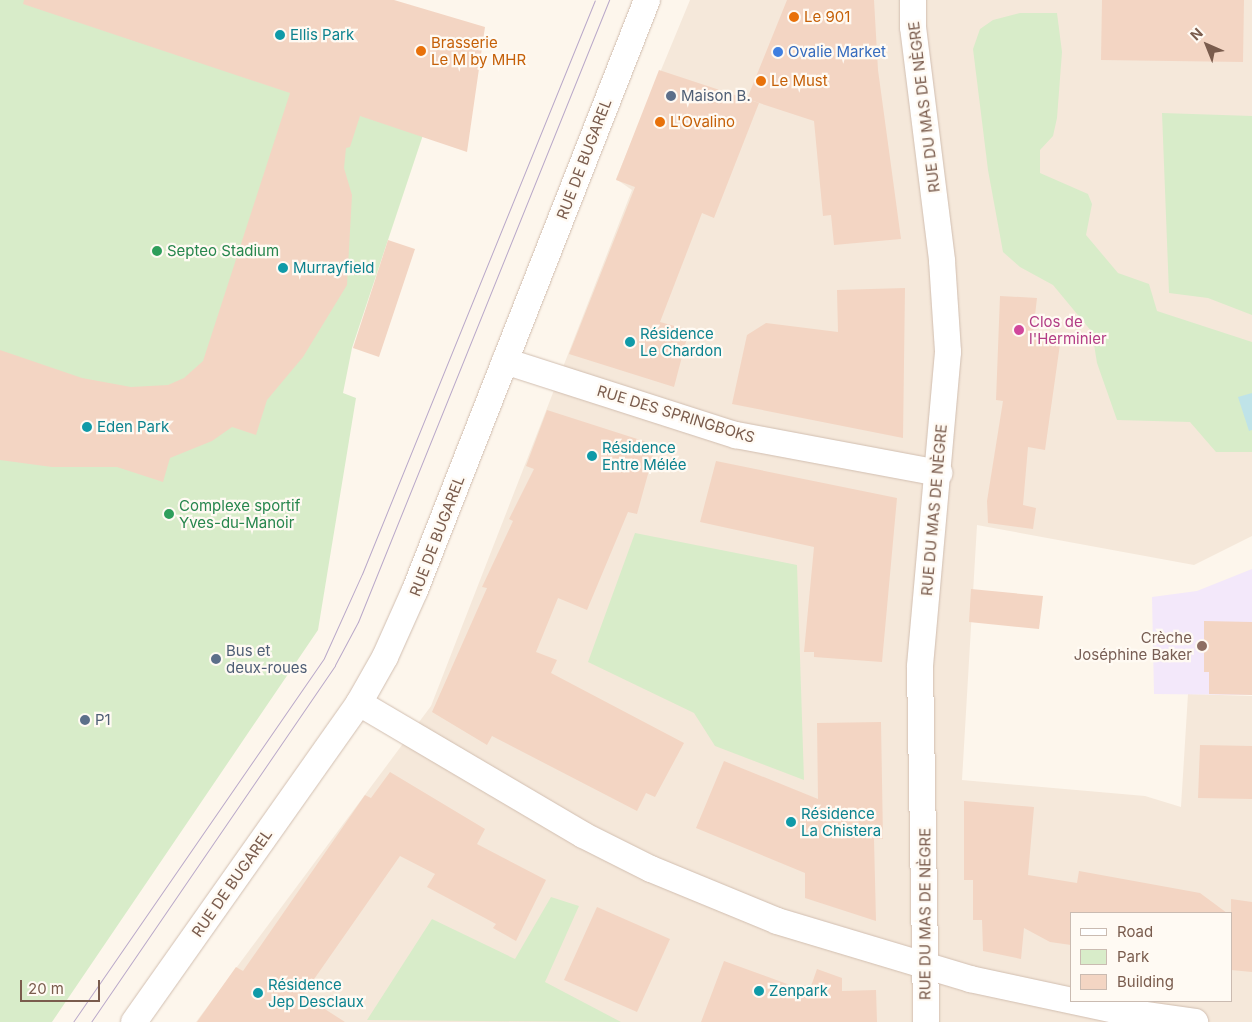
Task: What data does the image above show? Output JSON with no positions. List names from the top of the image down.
{
  "streets": {
    "street": ["RUE DU MAS DE NÈGRE", "RUE DE BUGAREL", "RUE DES SPRINGBOKS"]
  },
  "crossings": [
    ["RUE DU MAS DE NÈGRE", "RUE DES SPRINGBOKS"],
    ["RUE DE BUGAREL", "RUE DES SPRINGBOKS"]
  ],
  "places": [
    "Le 901",
    "Ellis Park",
    "Brasserie Le M by MHR",
    "Ovalie Market",
    "Le Must",
    "Maison B.",
    "L'Ovalino",
    "Septeo Stadium",
    "Murrayfield",
    "Clos de l'Herminier",
    "Résidence Le Chardon",
    "Eden Park",
    "Résidence Entre Mélée",
    "Complexe sportif Yves-du-Manoir",
    "Crèche Joséphine Baker",
    "Bus et deux-roues",
    "P1",
    "Résidence La Chistera",
    "Zenpark",
    "Résidence Jep Desclaux"
  ],
  "legend": ["Road", "Park", "Building"],
  "scale_bar": "20 m",
  "north": "top left"
}
